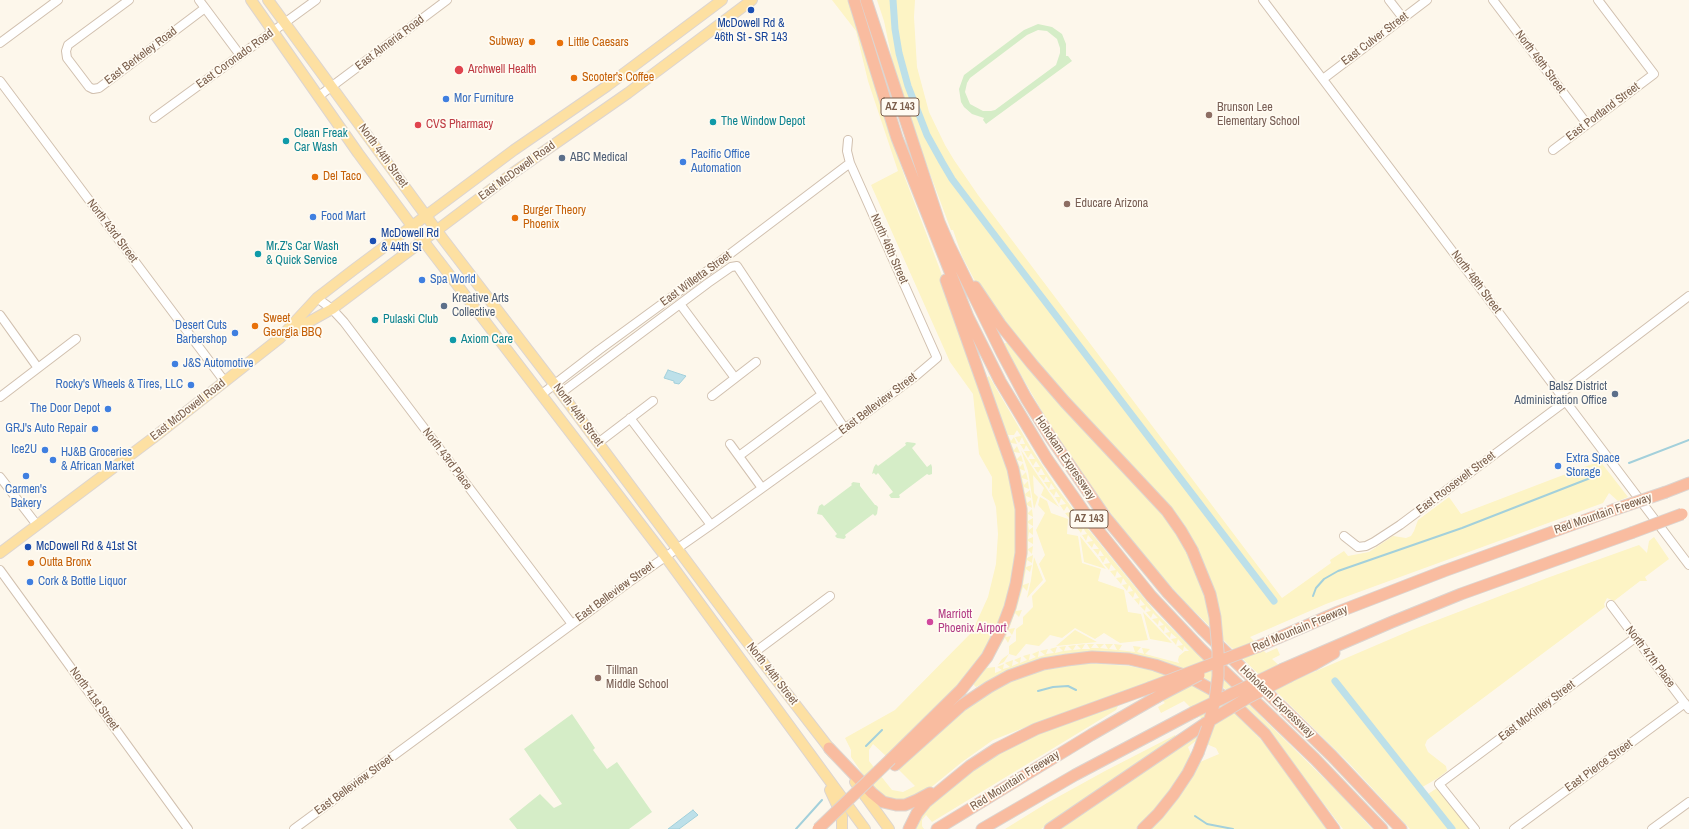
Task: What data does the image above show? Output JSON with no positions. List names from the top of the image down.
{
  "streets": {
    "highway": ["AZ 143", "Hohokam Expressway", "Red Mountain Freeway"],
    "main road": ["North 44th Street", "East McDowell Road"],
    "street": [
      "East Culver Street",
      "East Almeria Road",
      "East Berkeley Road",
      "East Coronado Road",
      "North 49th Street",
      "East Portland Street",
      "North 43rd Street",
      "North 46th Street",
      "East Willetta Street",
      "North 48th Street",
      "East Belleview Street",
      "North 43rd Place",
      "East Roosevelt Street",
      "North 47th Place",
      "North 41st Street",
      "East McKinley Street",
      "East Pierce Street"
    ]
  },
  "crossings": [
    ["East Culver Street", "North 48th Street"],
    ["East Almeria Road", "North 44th Street"],
    ["East Coronado Road", "North 44th Street"],
    ["North 49th Street", "East Portland Street"],
    ["North 44th Street", "East McDowell Road"],
    ["North 44th Street", "East Willetta Street"],
    ["North 44th Street", "East Belleview Street"],
    ["East McDowell Road", "North 43rd Street"],
    ["East McDowell Road", "North 43rd Place"],
    ["North 46th Street", "East Willetta Street"],
    ["North 46th Street", "East Belleview Street"],
    ["North 48th Street", "East Roosevelt Street"],
    ["East Belleview Street", "North 43rd Place"],
    ["North 47th Place", "East McKinley Street"],
    ["North 47th Place", "East Pierce Street"]
  ],
  "places": [
    "McDowell Rd & 46th St - SR 143",
    "Subway",
    "Little Caesars",
    "Archwell Health",
    "Scooter's Coffee",
    "Mor Furniture",
    "Brunson Lee Elementary School",
    "The Window Depot",
    "CVS Pharmacy",
    "Clean Freak Car Wash",
    "ABC Medical",
    "Pacific Office Automation",
    "Del Taco",
    "Educare Arizona",
    "Food Mart",
    "Burger Theory Phoenix",
    "McDowell Rd & 44th St",
    "Mr.Z's Car Wash & Quick Service",
    "Spa World",
    "Kreative Arts Collective",
    "Pulaski Club",
    "Sweet Georgia BBQ",
    "Desert Cuts Barbershop",
    "Axiom Care",
    "J&S Automotive",
    "Rocky's Wheels & Tires, LLC",
    "Balsz District Administration Office",
    "The Door Depot",
    "GRJ's Auto Repair",
    "Ice2U",
    "HJ&B Groceries & African Market",
    "Extra Space Storage",
    "Carmen's Bakery",
    "McDowell Rd & 41st St",
    "Outta Bronx",
    "Cork & Bottle Liquor",
    "Marriott Phoenix Airport",
    "Tillman Middle School"
  ]
}
